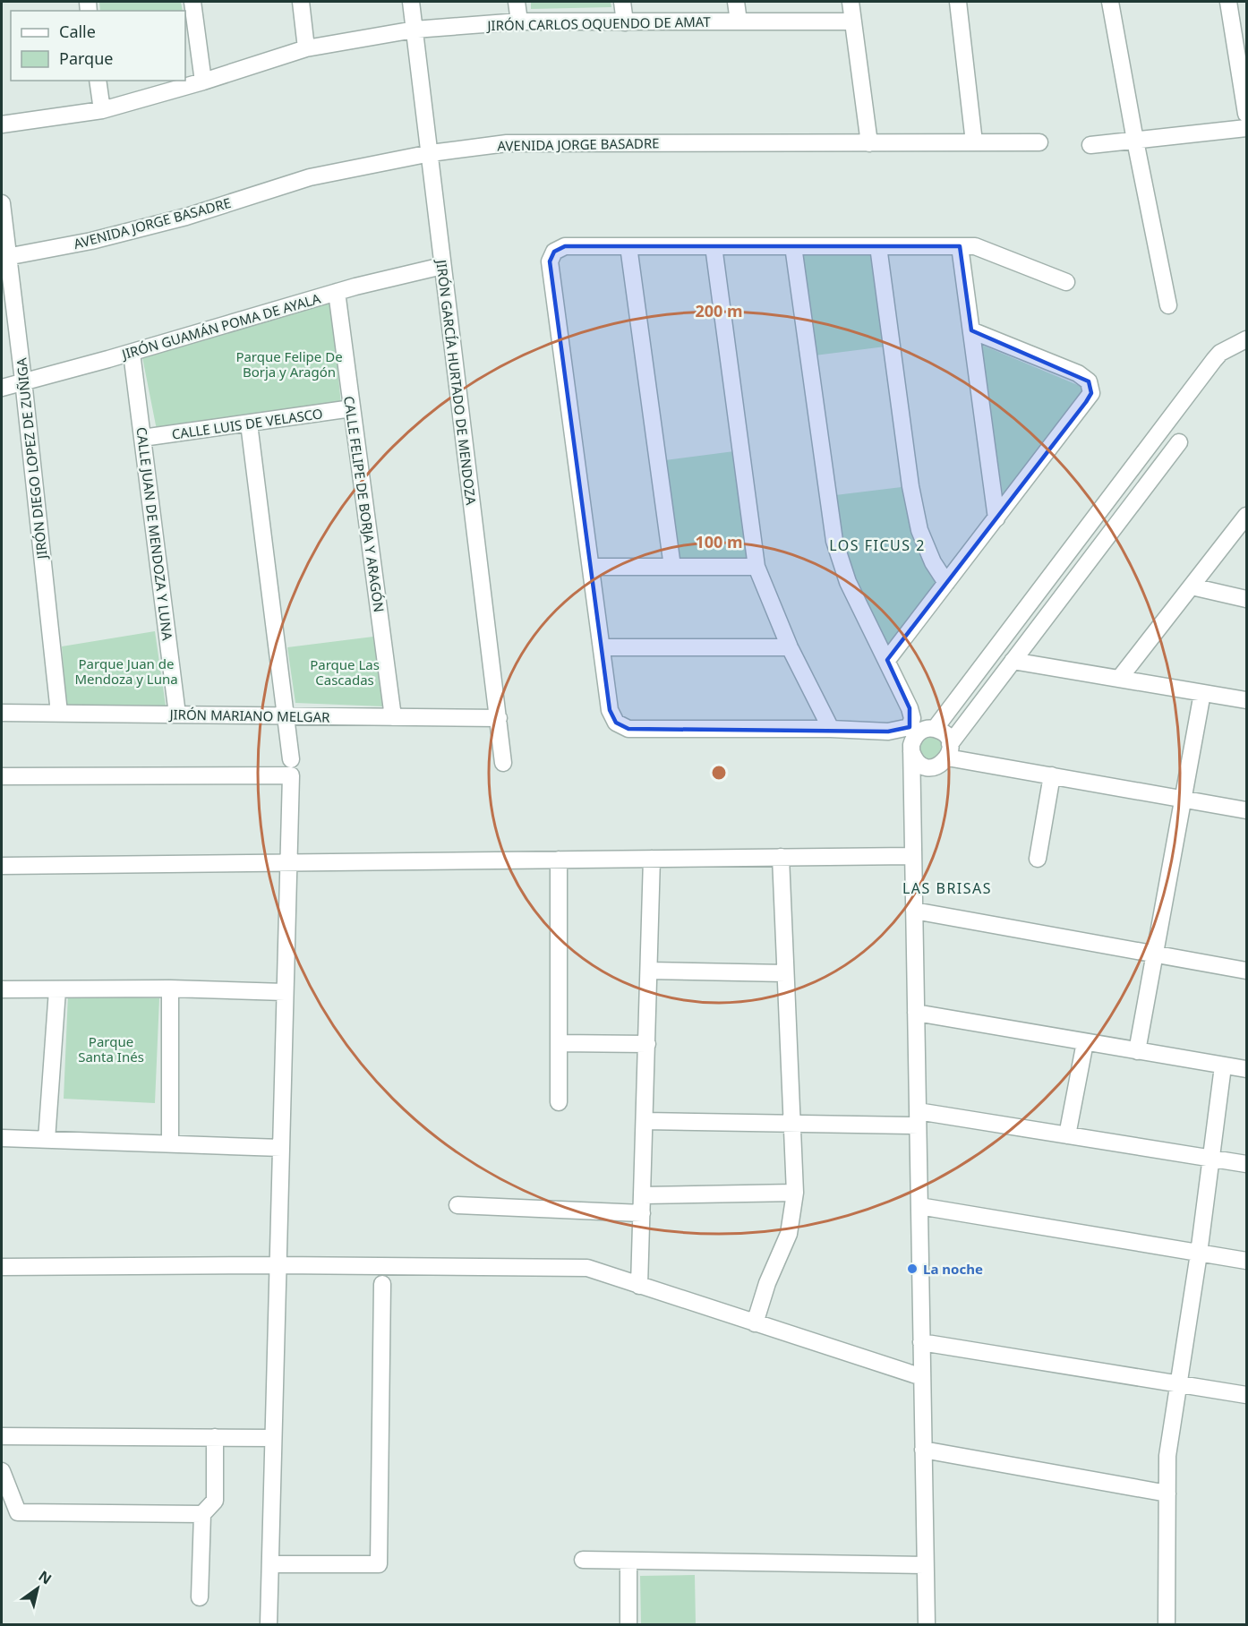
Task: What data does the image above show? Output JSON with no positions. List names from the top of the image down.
{
  "streets": {
    "street": [
      "JIRÓN CARLOS OQUENDO DE AMAT",
      "AVENIDA JORGE BASADRE",
      "JIRÓN GUAMÁN POMA DE AYALA",
      "JIRÓN GARCÍA HURTADO DE MENDOZA",
      "CALLE LUIS DE VELASCO",
      "JIRÓN DIEGO LOPEZ DE ZUÑIGA",
      "CALLE FELIPE DE BORJA Y ARAGÓN",
      "CALLE JUAN DE MENDOZA Y LUNA",
      "JIRÓN MARIANO MELGAR"
    ]
  },
  "crossings": [
    ["JIRÓN CARLOS OQUENDO DE AMAT", "JIRÓN GARCÍA HURTADO DE MENDOZA"],
    ["AVENIDA JORGE BASADRE", "JIRÓN GARCÍA HURTADO DE MENDOZA"],
    ["AVENIDA JORGE BASADRE", "JIRÓN DIEGO LOPEZ DE ZUÑIGA"],
    ["JIRÓN GUAMÁN POMA DE AYALA", "JIRÓN GARCÍA HURTADO DE MENDOZA"],
    ["JIRÓN GUAMÁN POMA DE AYALA", "JIRÓN DIEGO LOPEZ DE ZUÑIGA"],
    ["JIRÓN GUAMÁN POMA DE AYALA", "CALLE FELIPE DE BORJA Y ARAGÓN"],
    ["JIRÓN GUAMÁN POMA DE AYALA", "CALLE JUAN DE MENDOZA Y LUNA"],
    ["JIRÓN GARCÍA HURTADO DE MENDOZA", "JIRÓN MARIANO MELGAR"],
    ["CALLE LUIS DE VELASCO", "CALLE FELIPE DE BORJA Y ARAGÓN"],
    ["CALLE LUIS DE VELASCO", "CALLE JUAN DE MENDOZA Y LUNA"],
    ["JIRÓN DIEGO LOPEZ DE ZUÑIGA", "JIRÓN MARIANO MELGAR"],
    ["CALLE FELIPE DE BORJA Y ARAGÓN", "JIRÓN MARIANO MELGAR"],
    ["CALLE JUAN DE MENDOZA Y LUNA", "JIRÓN MARIANO MELGAR"]
  ],
  "districts": ["LOS FICUS 2", "LAS BRISAS"],
  "parks": [
    "Parque Felipe De Borja y Aragón",
    "Parque Juan de Mendoza y Luna",
    "Parque Las Cascadas",
    "Parque Santa Inés"
  ],
  "places": ["La noche"],
  "legend": ["Calle", "Parque"],
  "north": "top right",
  "rings": ["200 m", "100 m"]
}
